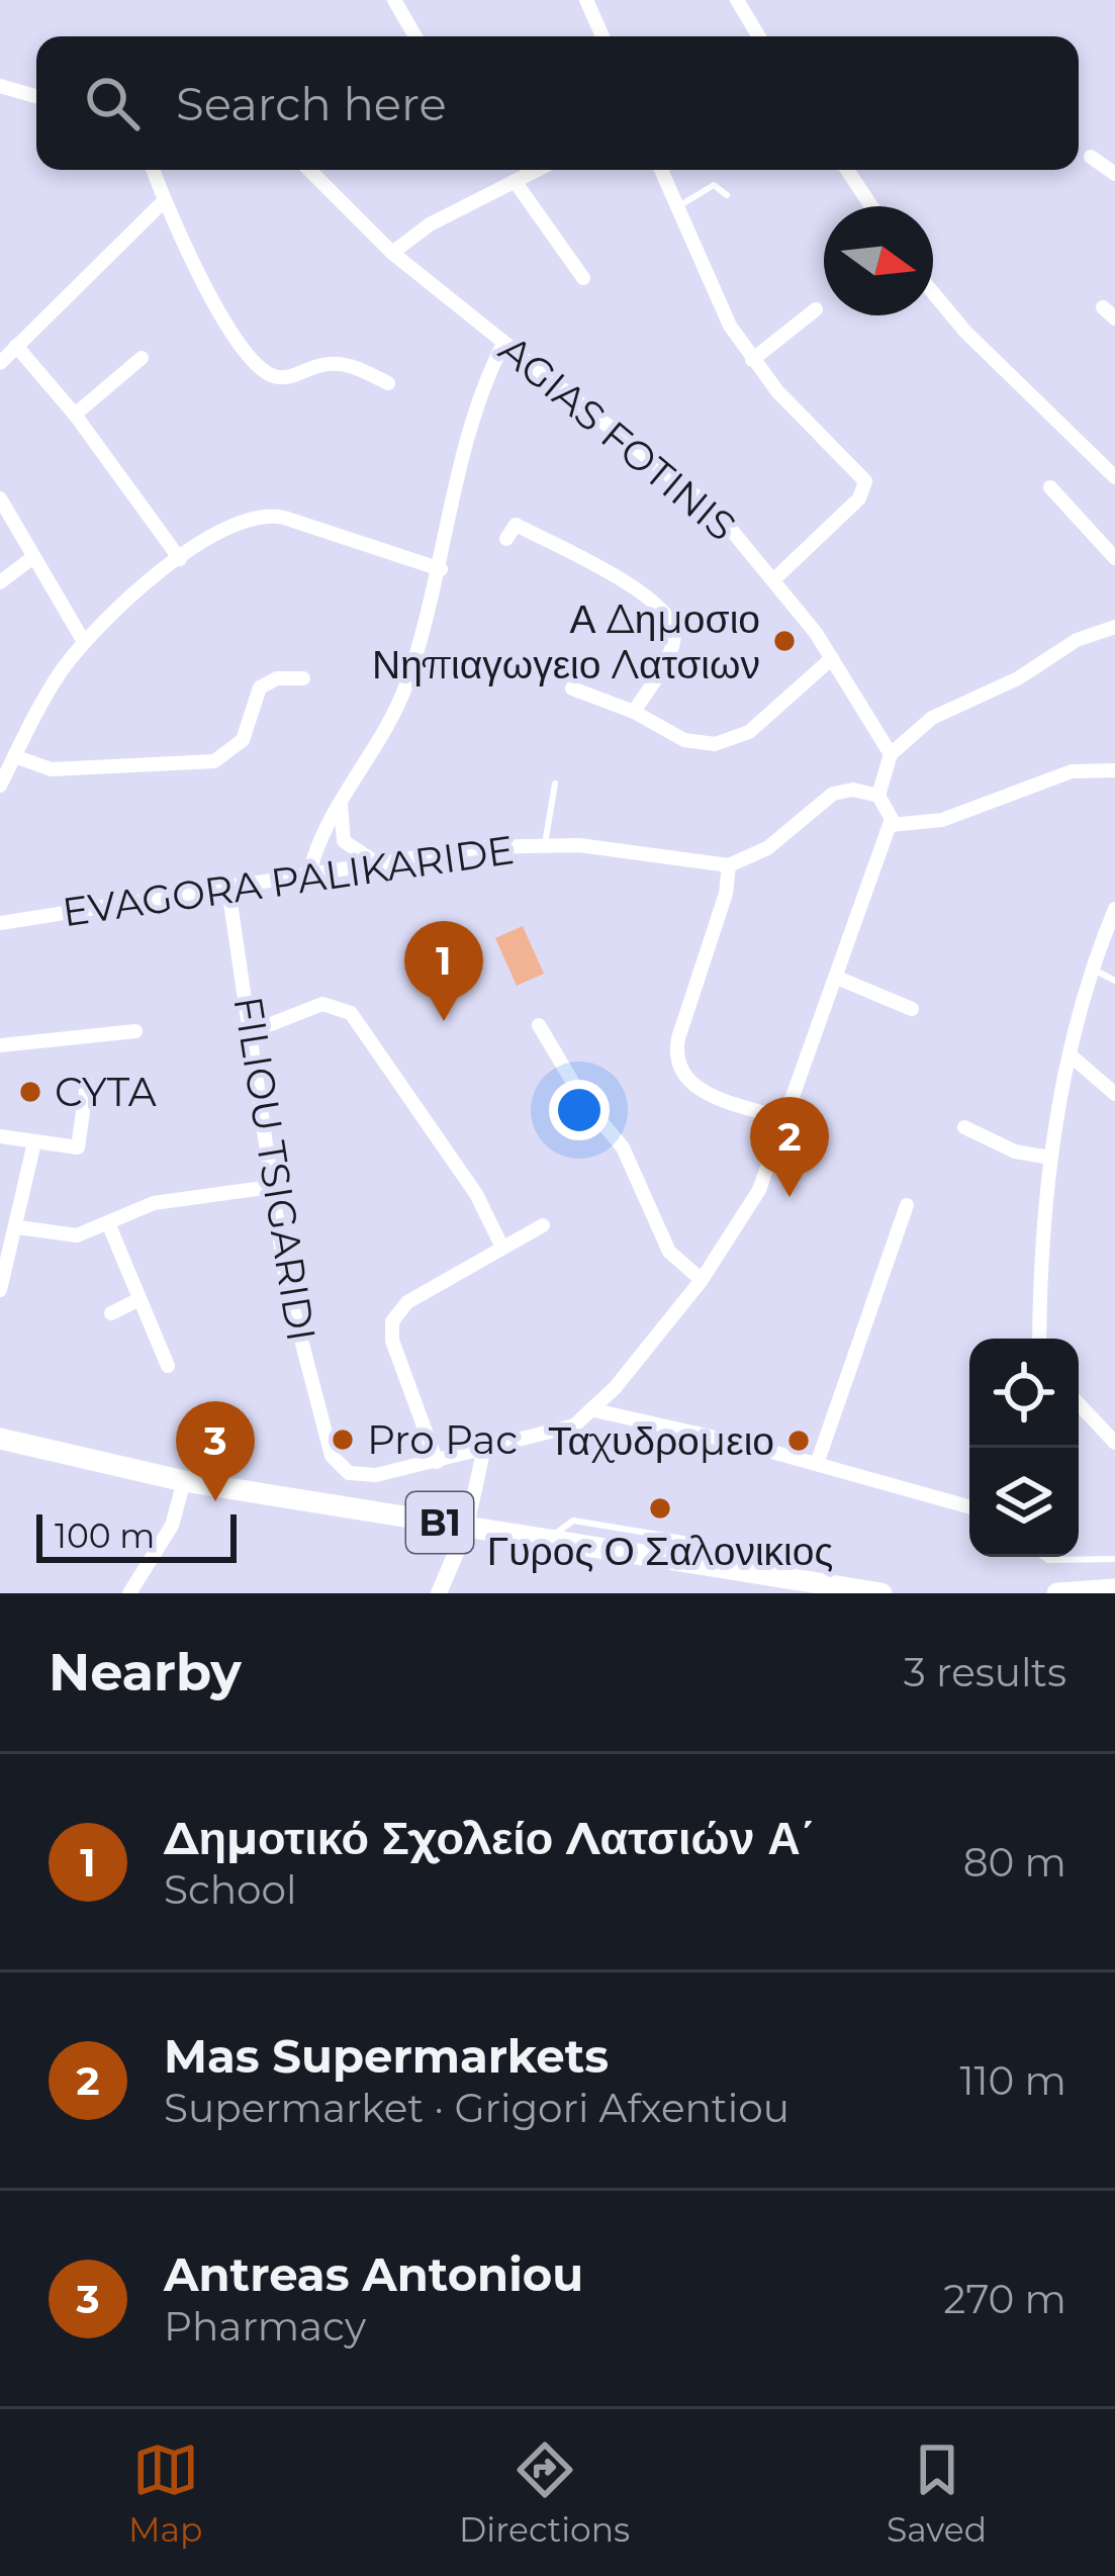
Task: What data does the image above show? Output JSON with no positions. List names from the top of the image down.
{
  "streets": {
    "main road": ["B1"],
    "street": ["AGIAS FOTINIS", "EVAGORA PALIKARIDE", "FILIOU TSIGARIDI"]
  },
  "crossings": [
    ["EVAGORA PALIKARIDE", "FILIOU TSIGARIDI"]
  ],
  "places": [
    "Α Δημοσιο Νηπιαγωγειο Λατσιων",
    "CYTA",
    "Pro Pac",
    "Ταχυδρομειο",
    "Γυρος Ο Σαλονικιος"
  ],
  "scale_bar": "100 m",
  "north": "right",
  "page": {
    "search": "Search here",
    "pins": ["1", "2", "3"],
    "scale": "100 m",
    "heading": ["Nearby", "3 results"],
    "list": [
      {
        "mark": "1",
        "name": "Δημοτικό Σχολείο Λατσιών Α΄",
        "note": "School",
        "value": "80 m"
      },
      {
        "mark": "2",
        "name": "Mas Supermarkets",
        "note": "Supermarket · Grigori Afxentiou",
        "value": "110 m"
      },
      {
        "mark": "3",
        "name": "Antreas Antoniou",
        "note": "Pharmacy",
        "value": "270 m"
      }
    ],
    "nav": ["Map", "Directions", "Saved"]
  }
}
